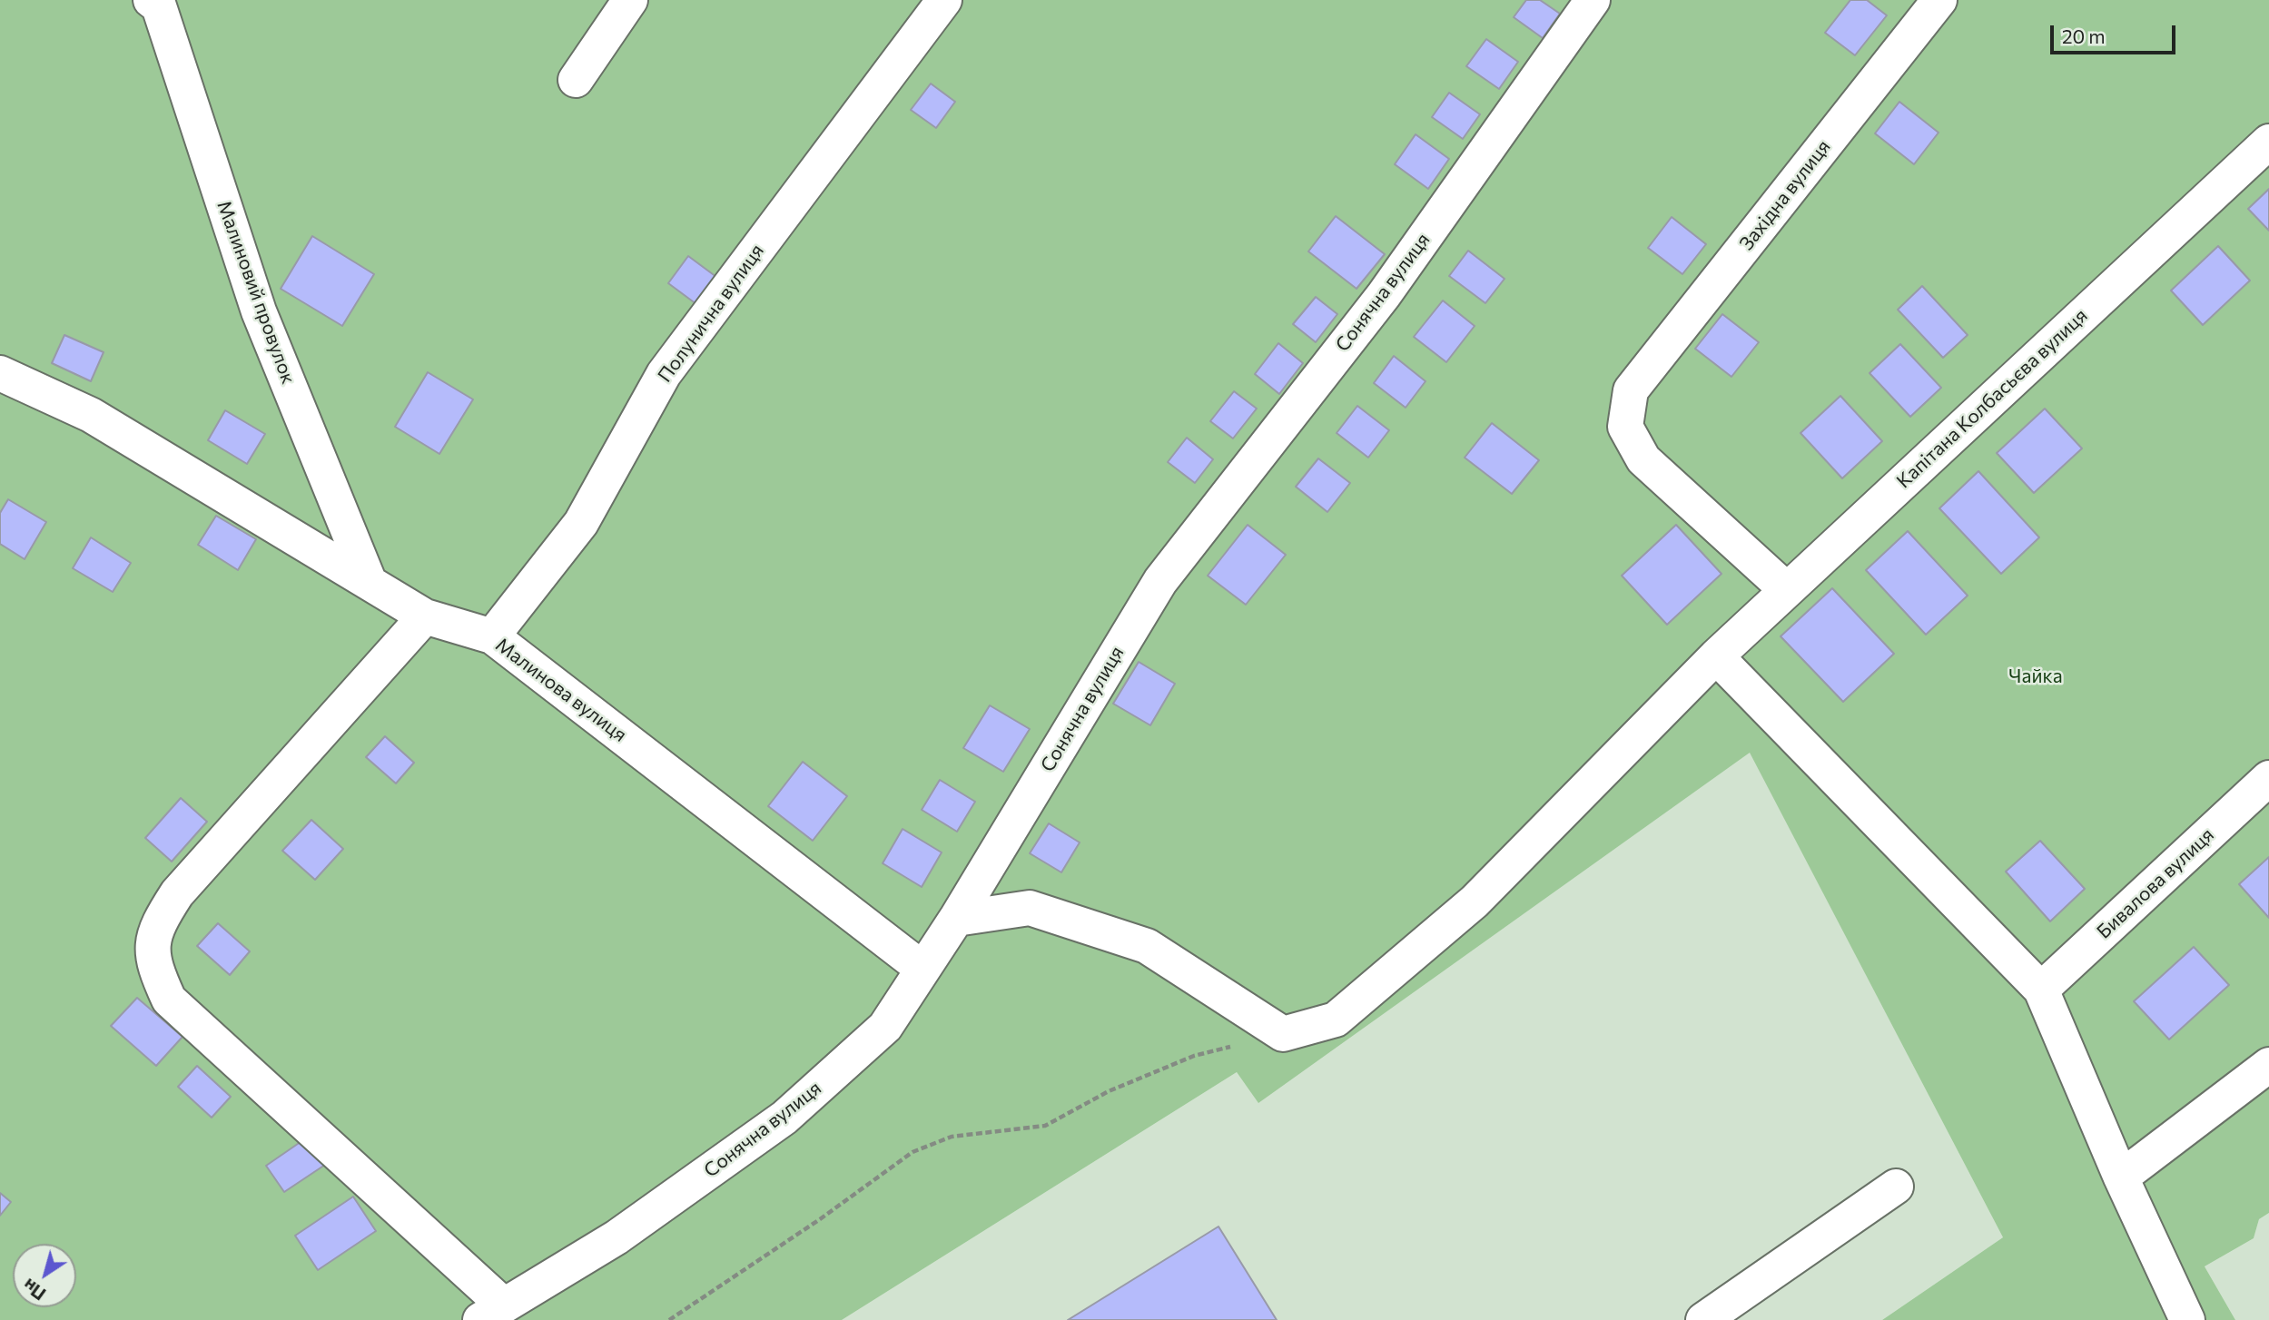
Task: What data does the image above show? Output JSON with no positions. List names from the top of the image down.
{
  "streets": {
    "lane": [
      "Західна вулиця",
      "Малиновий провулок",
      "Сонячна вулиця",
      "Полунична вулиця",
      "Капітана Колбасьєва вулиця",
      "Малинова вулиця",
      "Бивалова вулиця"
    ]
  },
  "crossings": [
    ["Західна вулиця", "Капітана Колбасьєва вулиця"],
    ["Малиновий провулок", "Малинова вулиця"],
    ["Сонячна вулиця", "Малинова вулиця"],
    ["Полунична вулиця", "Малинова вулиця"]
  ],
  "parks": ["Чайка"],
  "scale_bar": "20 m",
  "north": "bottom left"
}
